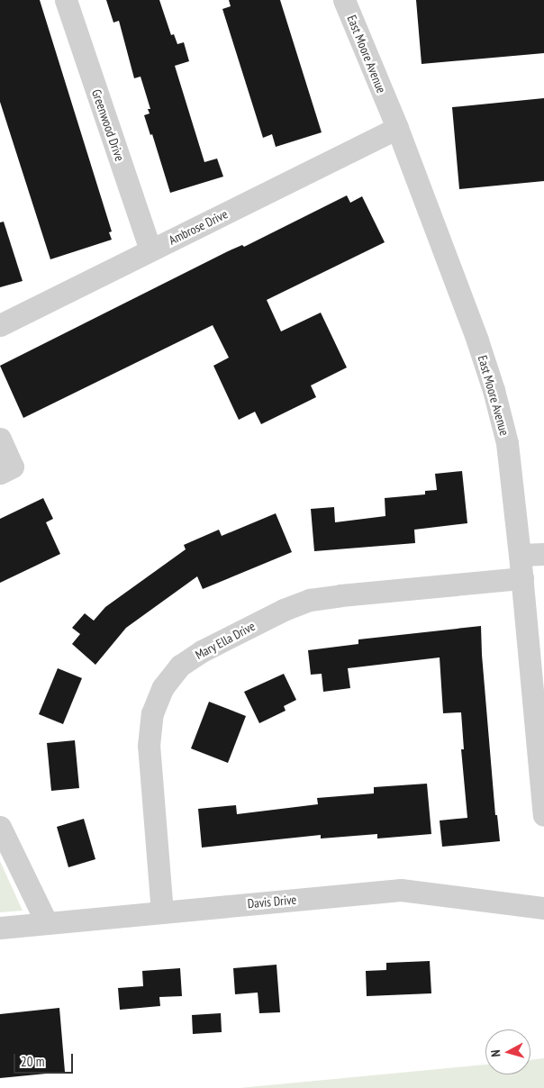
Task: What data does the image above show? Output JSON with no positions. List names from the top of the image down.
{
  "streets": {
    "street": [
      "East Moore Avenue",
      "Greenwood Drive",
      "Ambrose Drive",
      "Mary Ella Drive",
      "Davis Drive"
    ]
  },
  "crossings": [
    ["East Moore Avenue", "Ambrose Drive"],
    ["East Moore Avenue", "Mary Ella Drive"],
    ["Greenwood Drive", "Ambrose Drive"],
    ["Mary Ella Drive", "Davis Drive"]
  ],
  "scale_bar": "20 m",
  "north": "left"
}
